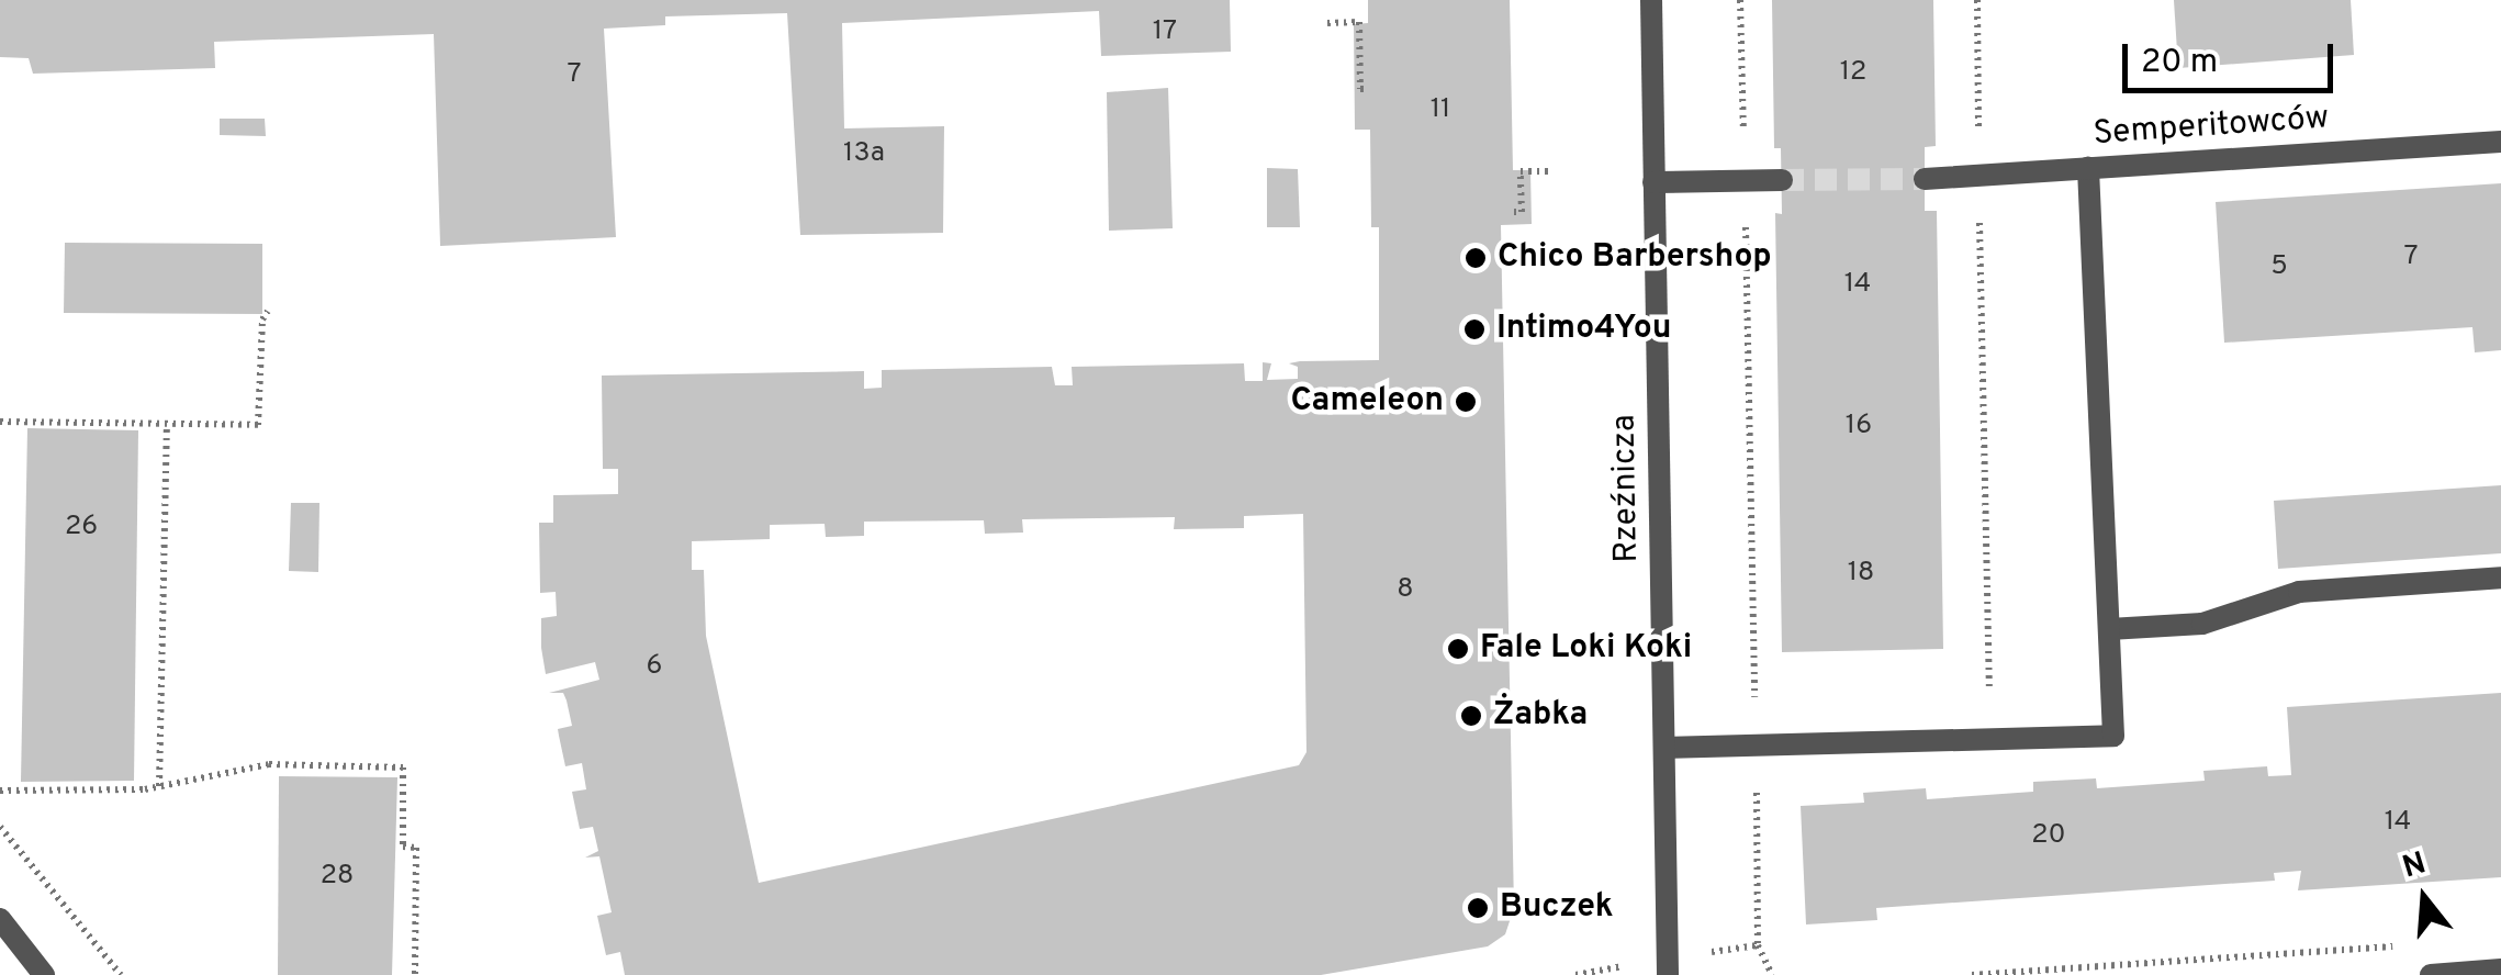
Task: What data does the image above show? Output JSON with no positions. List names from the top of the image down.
{
  "streets": {
    "street": ["Semperitowców", "Rzeźnicza"]
  },
  "places": [
    "Chico Barbershop",
    "Intimo4You",
    "Cameleon",
    "Fale Loki Koki",
    "Żabka",
    "Buczek"
  ],
  "house_numbers": [
    "17",
    "12",
    "7",
    "11",
    "13a",
    "7",
    "5",
    "14",
    "16",
    "26",
    "18",
    "8",
    "6",
    "14",
    "20",
    "28"
  ],
  "scale_bar": "20 m",
  "north": "top"
}
